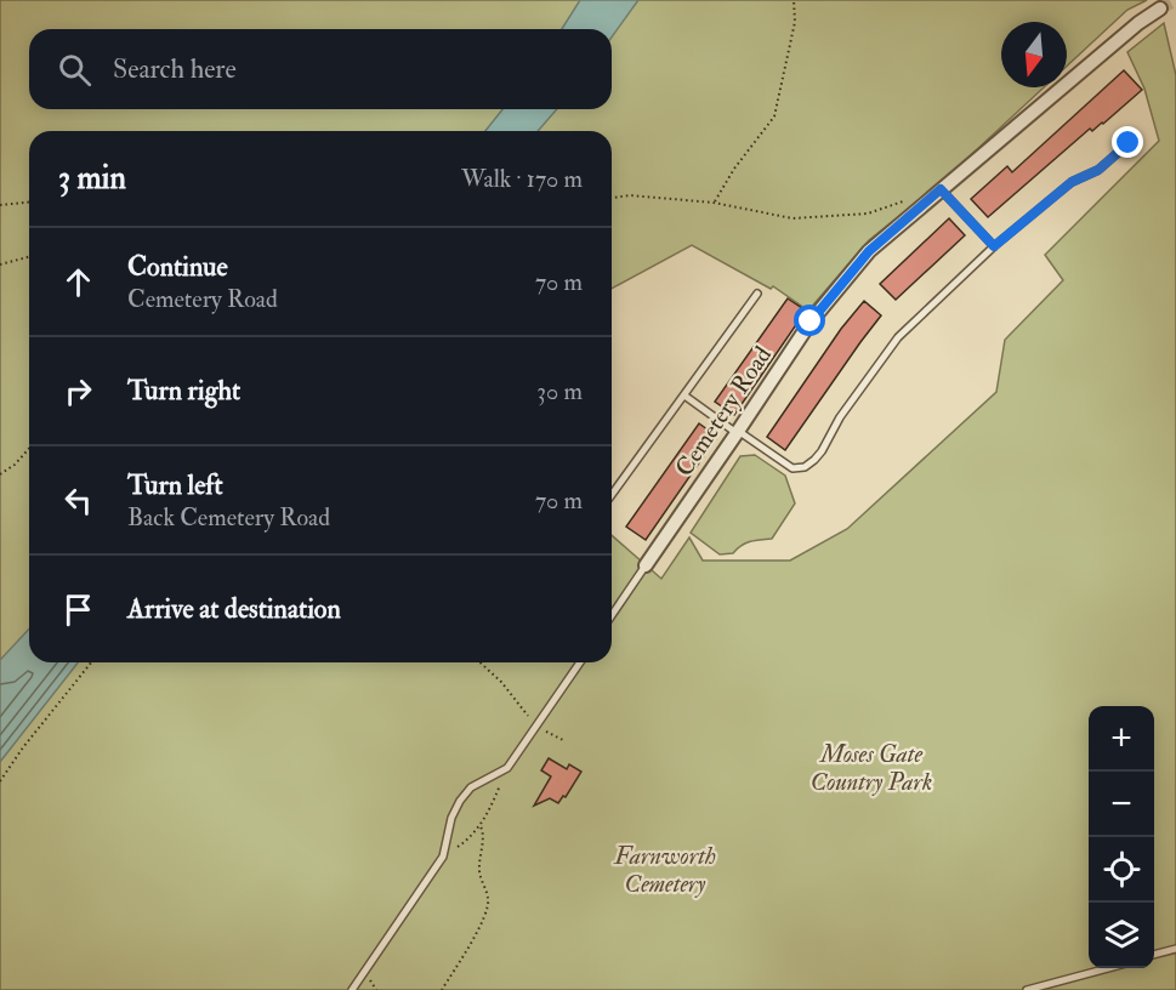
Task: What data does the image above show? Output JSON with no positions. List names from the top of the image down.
{
  "streets": {
    "street": ["Cemetery Road"]
  },
  "parks": ["Moses Gate Country Park", "Farnworth Cemetery"],
  "north": "bottom",
  "page": {
    "search": "Search here",
    "heading": ["3 min", "Walk · 170 m"],
    "list": [
      ["Continue", "Cemetery Road", "70 m"],
      ["Turn right", "30 m"],
      ["Turn left", "Back Cemetery Road", "70 m"],
      "Arrive at destination"
    ],
    "map_buttons": ["+", "−"]
  }
}
